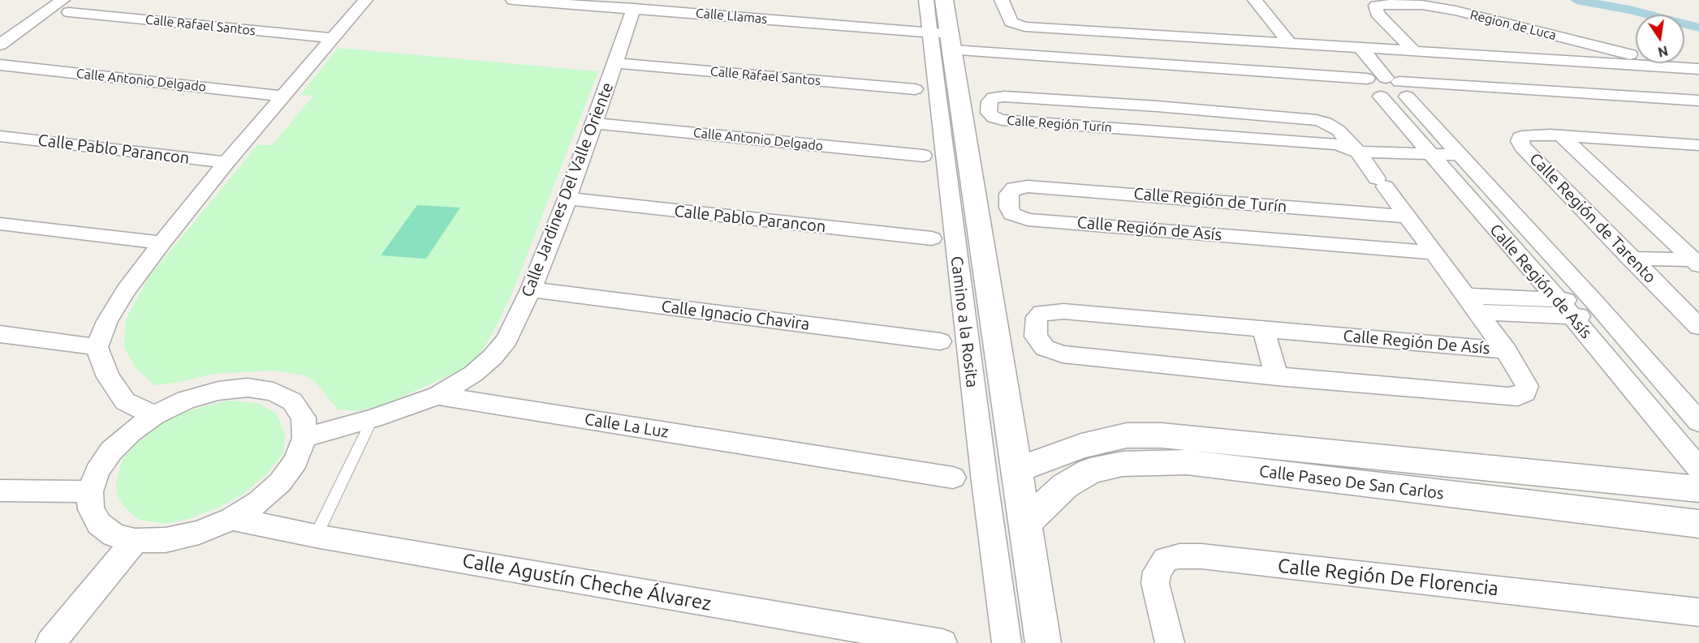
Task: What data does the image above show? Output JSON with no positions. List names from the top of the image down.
{
  "streets": {
    "street": [
      "Calle Llamas",
      "Calle Rafael Santos",
      "Region de Luca",
      "Calle Antonio Delgado",
      "Calle Región Turín",
      "Calle Pablo Parancon",
      "Calle Jardines Del Valle Oriente",
      "Calle Región de Turín",
      "Calle Región de Tarento",
      "Calle Región de Asís",
      "Calle Ignacio Chavira",
      "Camino a la Rosita",
      "Calle Región De Asís",
      "Calle La Luz",
      "Calle Paseo De San Carlos",
      "Calle Región De Florencia",
      "Calle Agustín Cheche Álvarez"
    ]
  },
  "crossings": [
    ["Calle Llamas", "Calle Jardines Del Valle Oriente"],
    ["Calle Llamas", "Calle Región de Asís"],
    ["Calle Llamas", "Camino a la Rosita"],
    ["Calle Rafael Santos", "Calle Jardines Del Valle Oriente"],
    ["Region de Luca", "Calle Región de Asís"],
    ["Calle Antonio Delgado", "Calle Jardines Del Valle Oriente"],
    ["Calle Región Turín", "Calle Región de Asís"],
    ["Calle Pablo Parancon", "Calle Jardines Del Valle Oriente"],
    ["Calle Jardines Del Valle Oriente", "Calle Ignacio Chavira"],
    ["Calle Jardines Del Valle Oriente", "Calle La Luz"],
    ["Calle Región de Turín", "Calle Región de Asís"],
    ["Calle Región de Asís", "Calle Región De Asís"],
    ["Camino a la Rosita", "Calle Paseo De San Carlos"]
  ],
  "north": "bottom"
}
